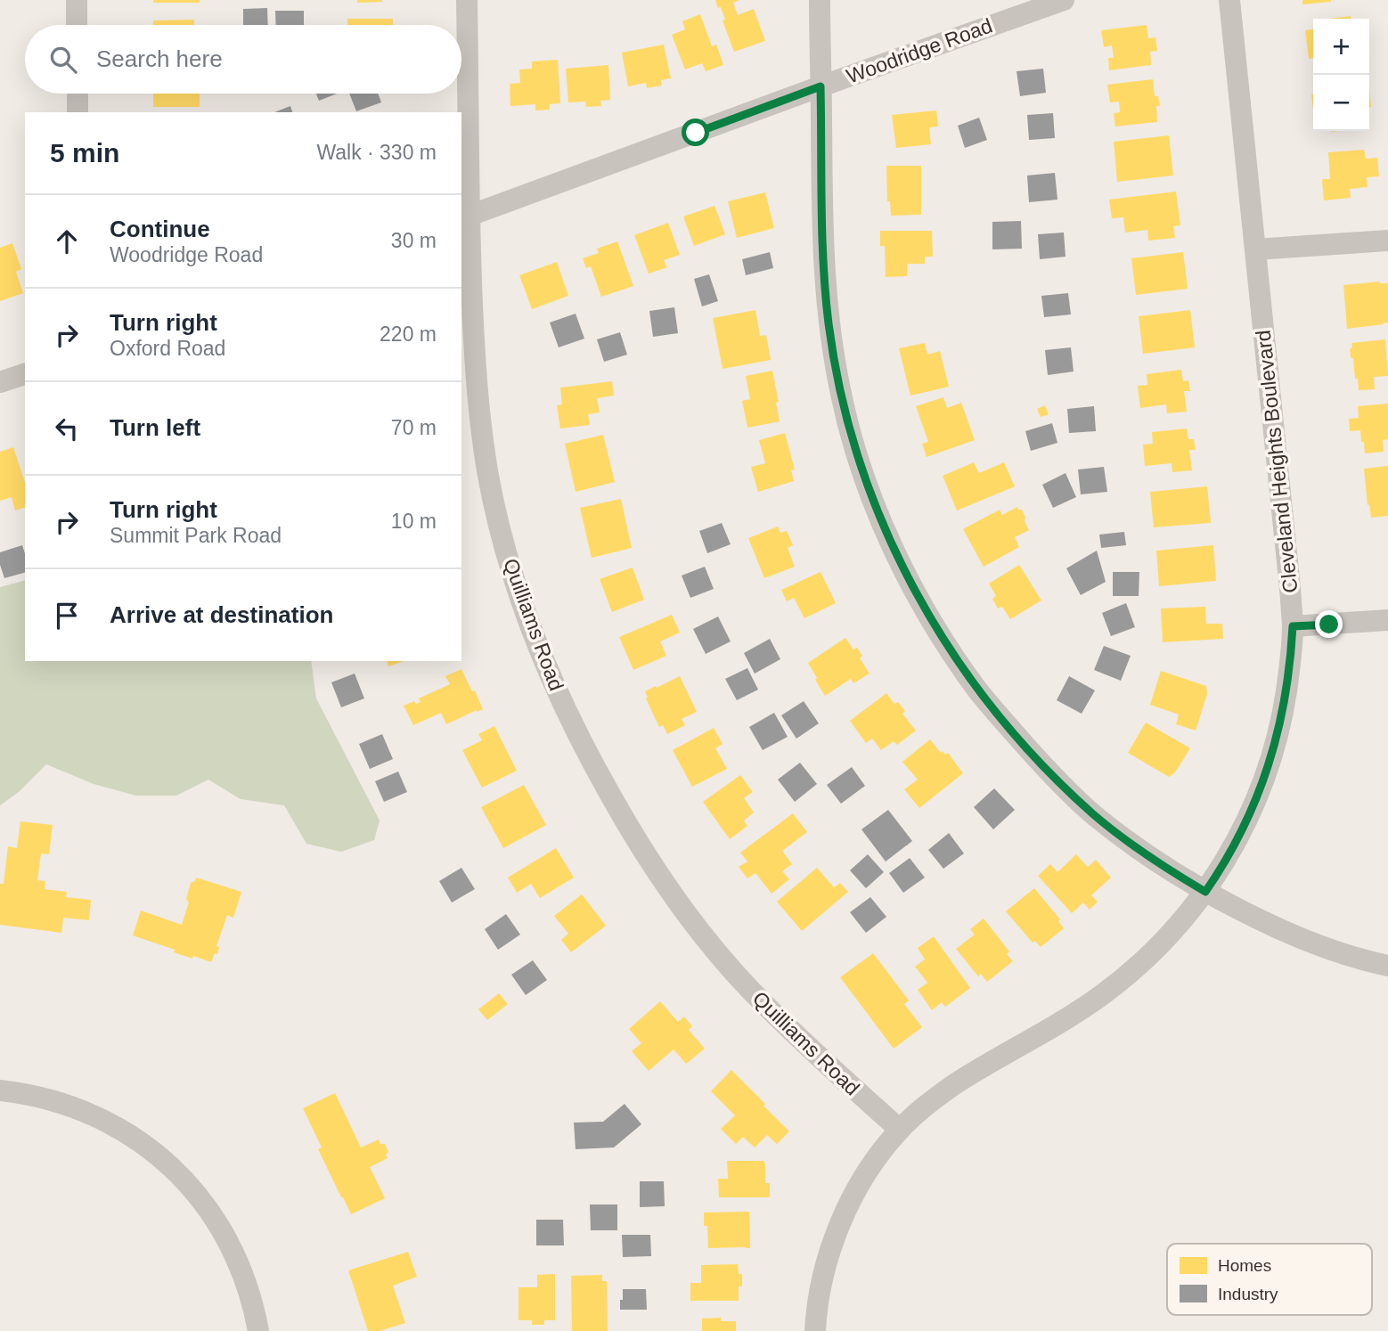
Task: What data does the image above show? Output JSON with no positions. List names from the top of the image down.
{
  "streets": {
    "street": ["Woodridge Road", "Cleveland Heights Boulevard", "Quilliams Road"]
  },
  "crossings": [
    ["Woodridge Road", "Quilliams Road"],
    ["Cleveland Heights Boulevard", "Quilliams Road"]
  ],
  "legend": ["Homes", "Industry"],
  "page": {
    "map_buttons": ["+", "−"],
    "search": "Search here",
    "heading": ["5 min", "Walk · 330 m"],
    "list": [
      ["Continue", "Woodridge Road", "30 m"],
      ["Turn right", "Oxford Road", "220 m"],
      ["Turn left", "70 m"],
      ["Turn right", "Summit Park Road", "10 m"],
      "Arrive at destination"
    ]
  }
}
